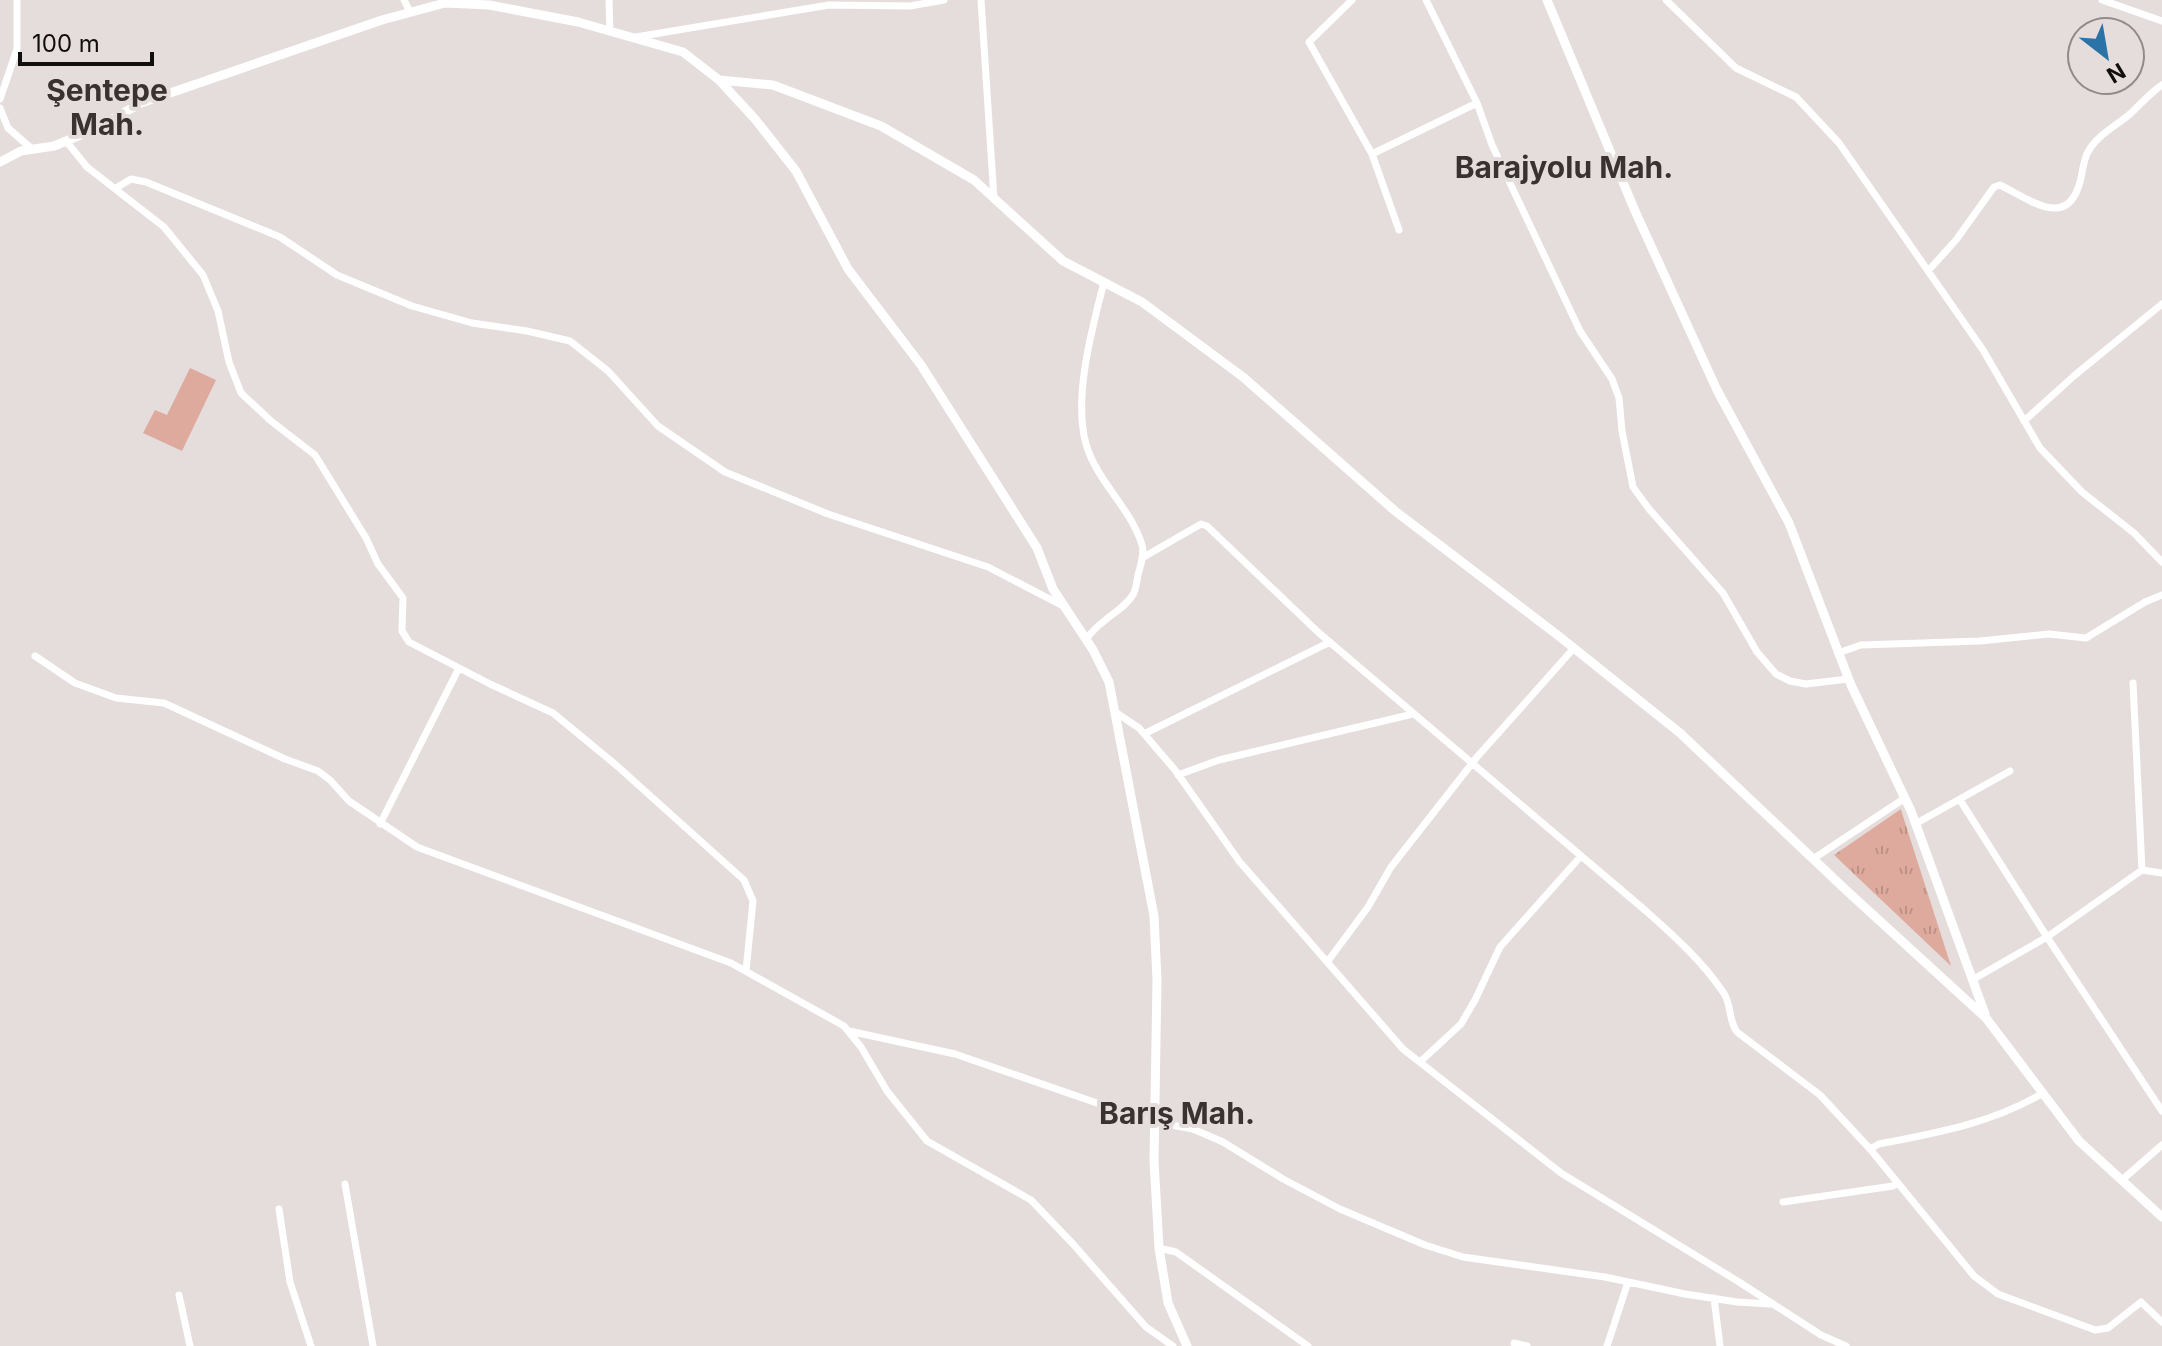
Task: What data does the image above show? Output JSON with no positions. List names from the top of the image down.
{
  "districts": ["Şentepe Mah.", "Barajyolu Mah.", "Barış Mah."],
  "scale_bar": "100 m",
  "north": "bottom right"
}
